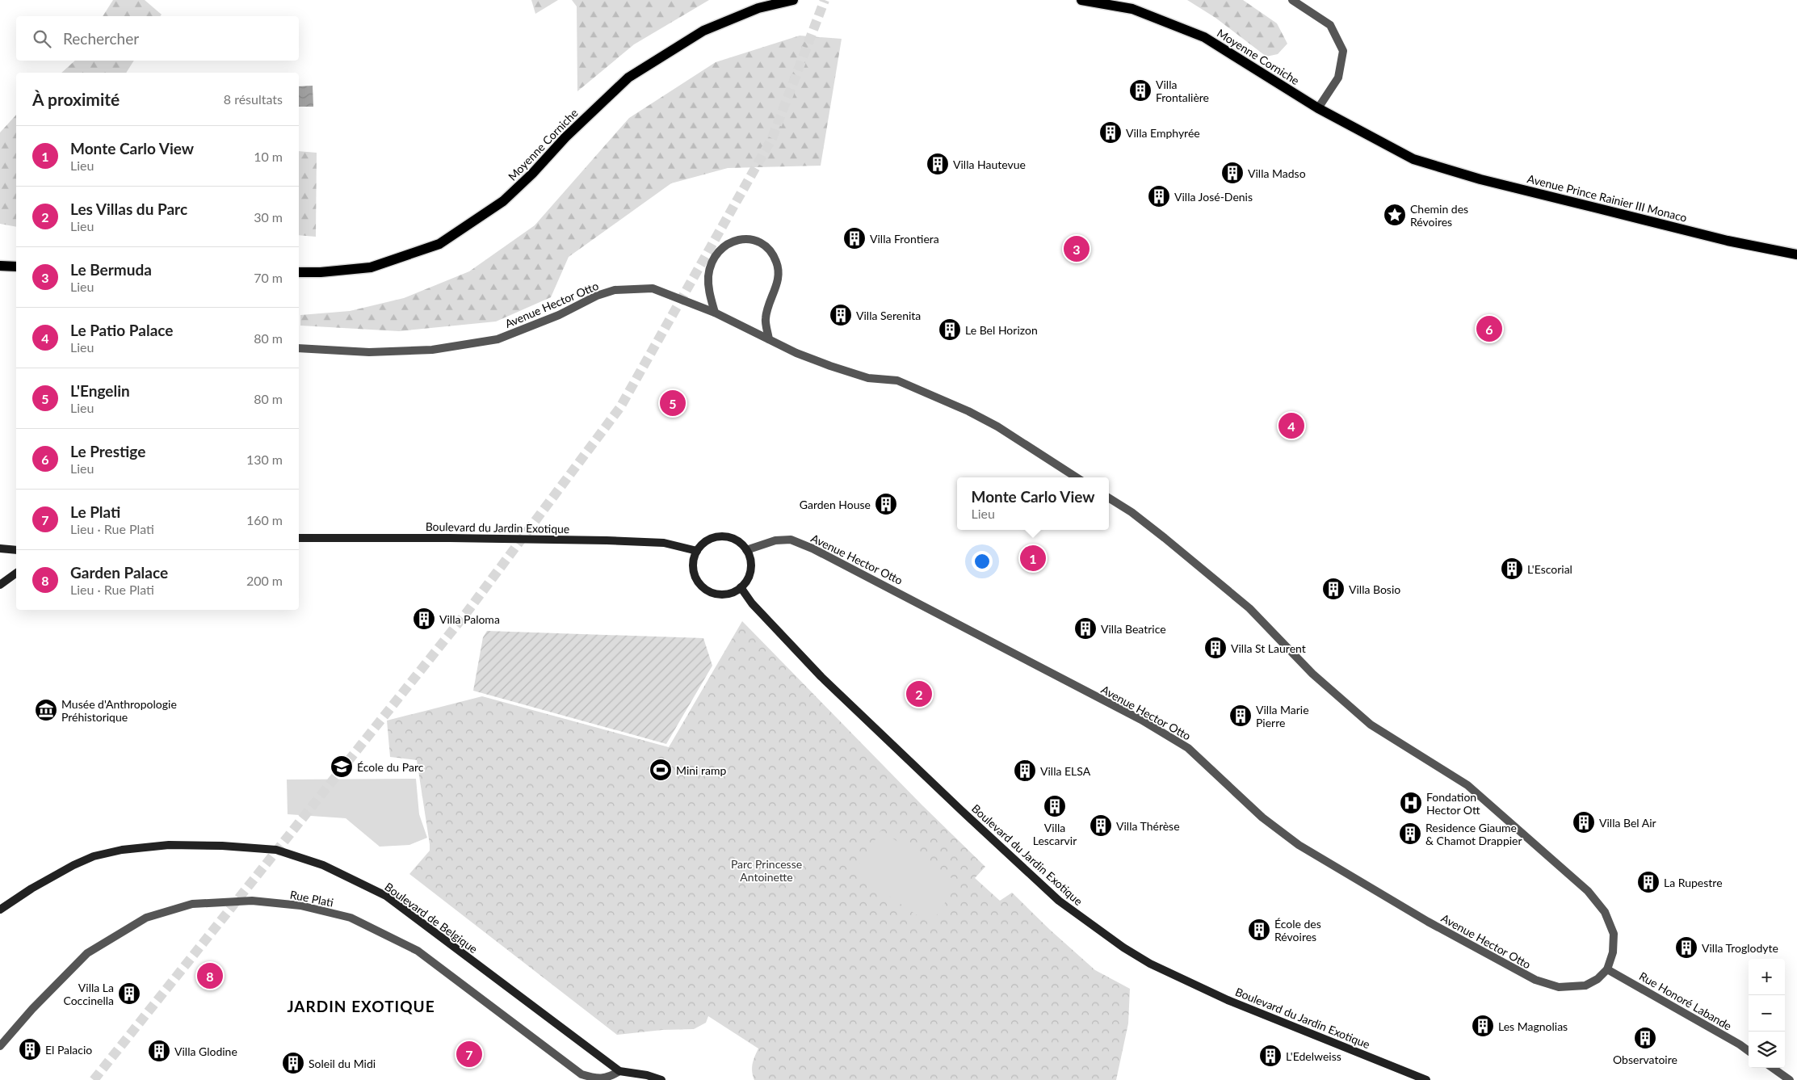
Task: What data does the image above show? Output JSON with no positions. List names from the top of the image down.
{
  "streets": {
    "main road": [
      "Moyenne Corniche",
      "Avenue Prince Rainier III Monaco",
      "Boulevard du Jardin Exotique",
      "Boulevard de Belgique"
    ],
    "street": ["Avenue Hector Otto", "Rue Plati", "Rue Honoré Labande"]
  },
  "crossings": [
    ["Moyenne Corniche", "Avenue Prince Rainier III Monaco"],
    ["Avenue Hector Otto", "Boulevard du Jardin Exotique"],
    ["Avenue Hector Otto", "Rue Honoré Labande"],
    ["Rue Plati", "Boulevard de Belgique"]
  ],
  "districts": ["JARDIN EXOTIQUE"],
  "parks": ["Parc Princesse Antoinette"],
  "places": {
    "building": [
      "Villa Frontalière",
      "Villa Emphyrée",
      "Villa Hautevue",
      "Villa Madso",
      "Villa José-Denis",
      "Villa Frontiera",
      "Villa Serenita",
      "Le Bel Horizon",
      "Garden House",
      "L'Escorial",
      "Villa Bosio",
      "Villa Paloma",
      "Villa Beatrice",
      "Villa St Laurent",
      "Villa Marie Pierre",
      "Villa ELSA",
      "Villa Lescarvir",
      "Villa Bel Air",
      "Villa Thérèse",
      "Residence Giaume & Chamot Drappier",
      "La Rupestre",
      "École des Révoires",
      "Villa Troglodyte",
      "Villa La Coccinella",
      "Les Magnolias",
      "Observatoire",
      "El Palacio",
      "Villa Glodine",
      "L'Edelweiss",
      "Soleil du Midi"
    ],
    "place": ["Chemin des Révoires"],
    "museum": ["Musée d'Anthropologie Préhistorique"],
    "school or university": ["École du Parc"],
    "sports": ["Mini ramp"],
    "hospital": ["Fondation Hector Ott"]
  },
  "page": {
    "search": "Rechercher",
    "heading": ["À proximité", "8 résultats"],
    "list": [
      {
        "mark": "1",
        "name": "Monte Carlo View",
        "note": "Lieu",
        "value": "10 m"
      },
      {
        "mark": "2",
        "name": "Les Villas du Parc",
        "note": "Lieu",
        "value": "30 m"
      },
      {
        "mark": "3",
        "name": "Le Bermuda",
        "note": "Lieu",
        "value": "70 m"
      },
      {
        "mark": "4",
        "name": "Le Patio Palace",
        "note": "Lieu",
        "value": "80 m"
      },
      {
        "mark": "5",
        "name": "L'Engelin",
        "note": "Lieu",
        "value": "80 m"
      },
      {
        "mark": "6",
        "name": "Le Prestige",
        "note": "Lieu",
        "value": "130 m"
      },
      {
        "mark": "7",
        "name": "Le Plati",
        "note": "Lieu · Rue Plati",
        "value": "160 m"
      },
      {
        "mark": "8",
        "name": "Garden Palace",
        "note": "Lieu · Rue Plati",
        "value": "200 m"
      }
    ],
    "pins": [
      "3",
      "6",
      "5",
      "4",
      "1",
      "2",
      "8",
      "7"
    ],
    "popup": ["Monte Carlo View", "Lieu"],
    "map_buttons": ["+", "−"]
  }
}
